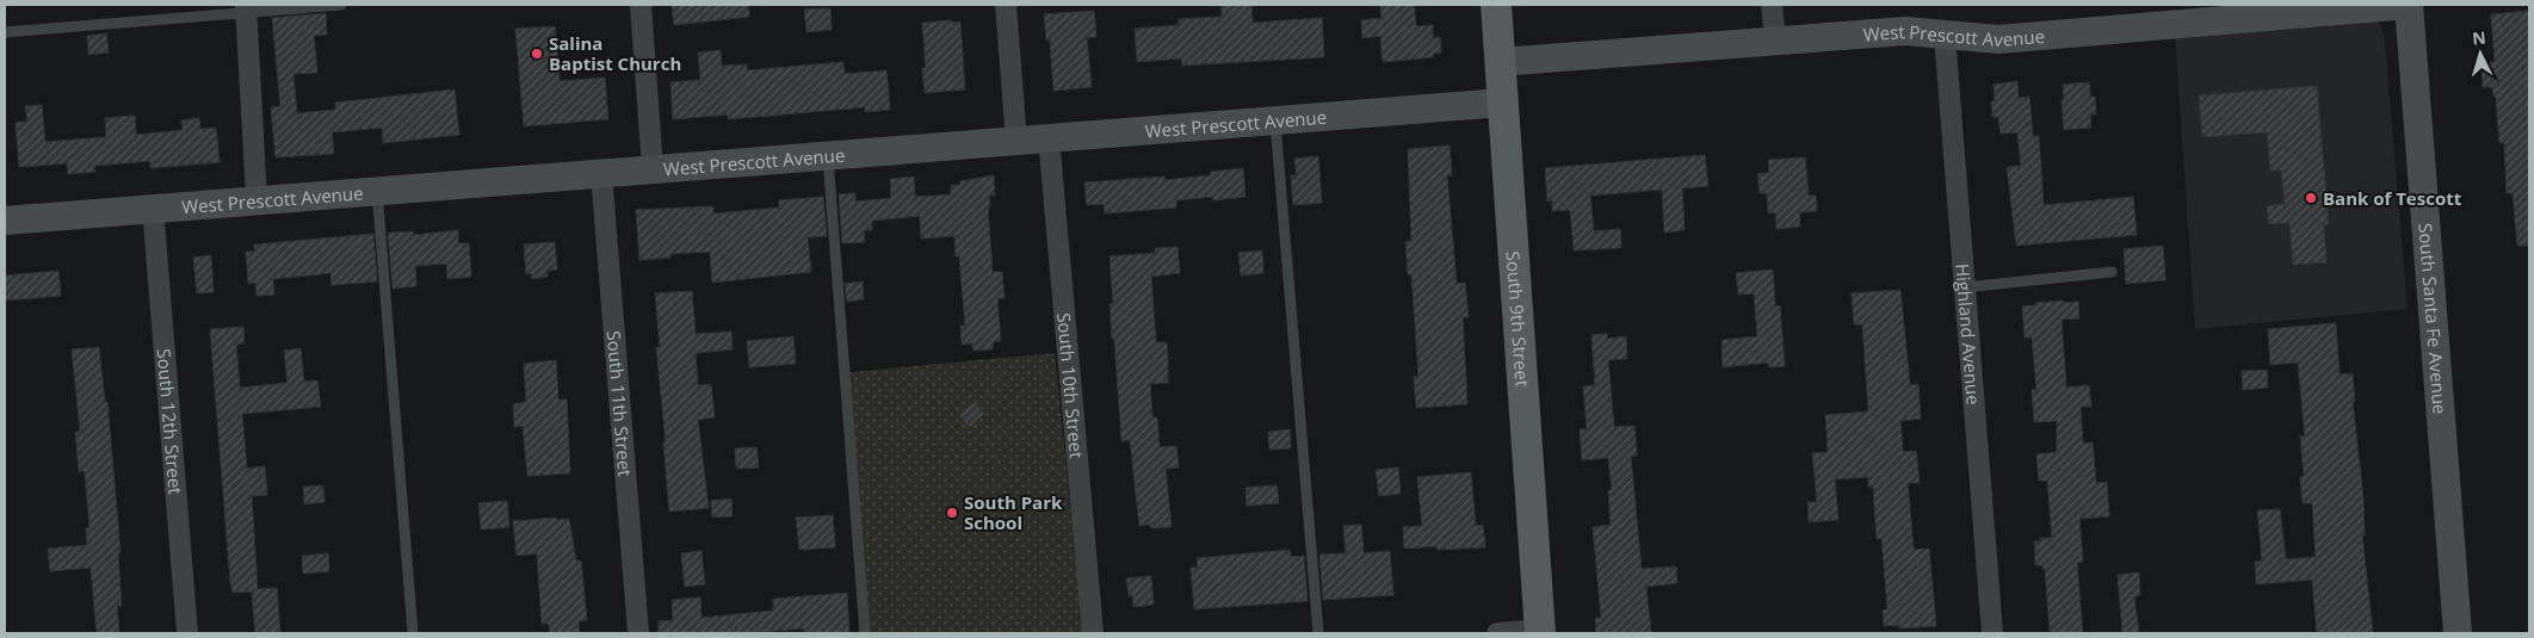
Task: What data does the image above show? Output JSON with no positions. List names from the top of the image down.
{
  "streets": {
    "main road": ["South 9th Street"],
    "street": [
      "West Prescott Avenue",
      "South Santa Fe Avenue",
      "Highland Avenue",
      "South 10th Street",
      "South 11th Street",
      "South 12th Street"
    ]
  },
  "crossings": [
    ["West Prescott Avenue", "South Santa Fe Avenue"],
    ["West Prescott Avenue", "South 9th Street"],
    ["West Prescott Avenue", "Highland Avenue"],
    ["West Prescott Avenue", "South 10th Street"],
    ["West Prescott Avenue", "South 11th Street"],
    ["West Prescott Avenue", "South 12th Street"]
  ],
  "places": ["Salina Baptist Church", "Bank of Tescott", "South Park School"],
  "north": "top"
}
